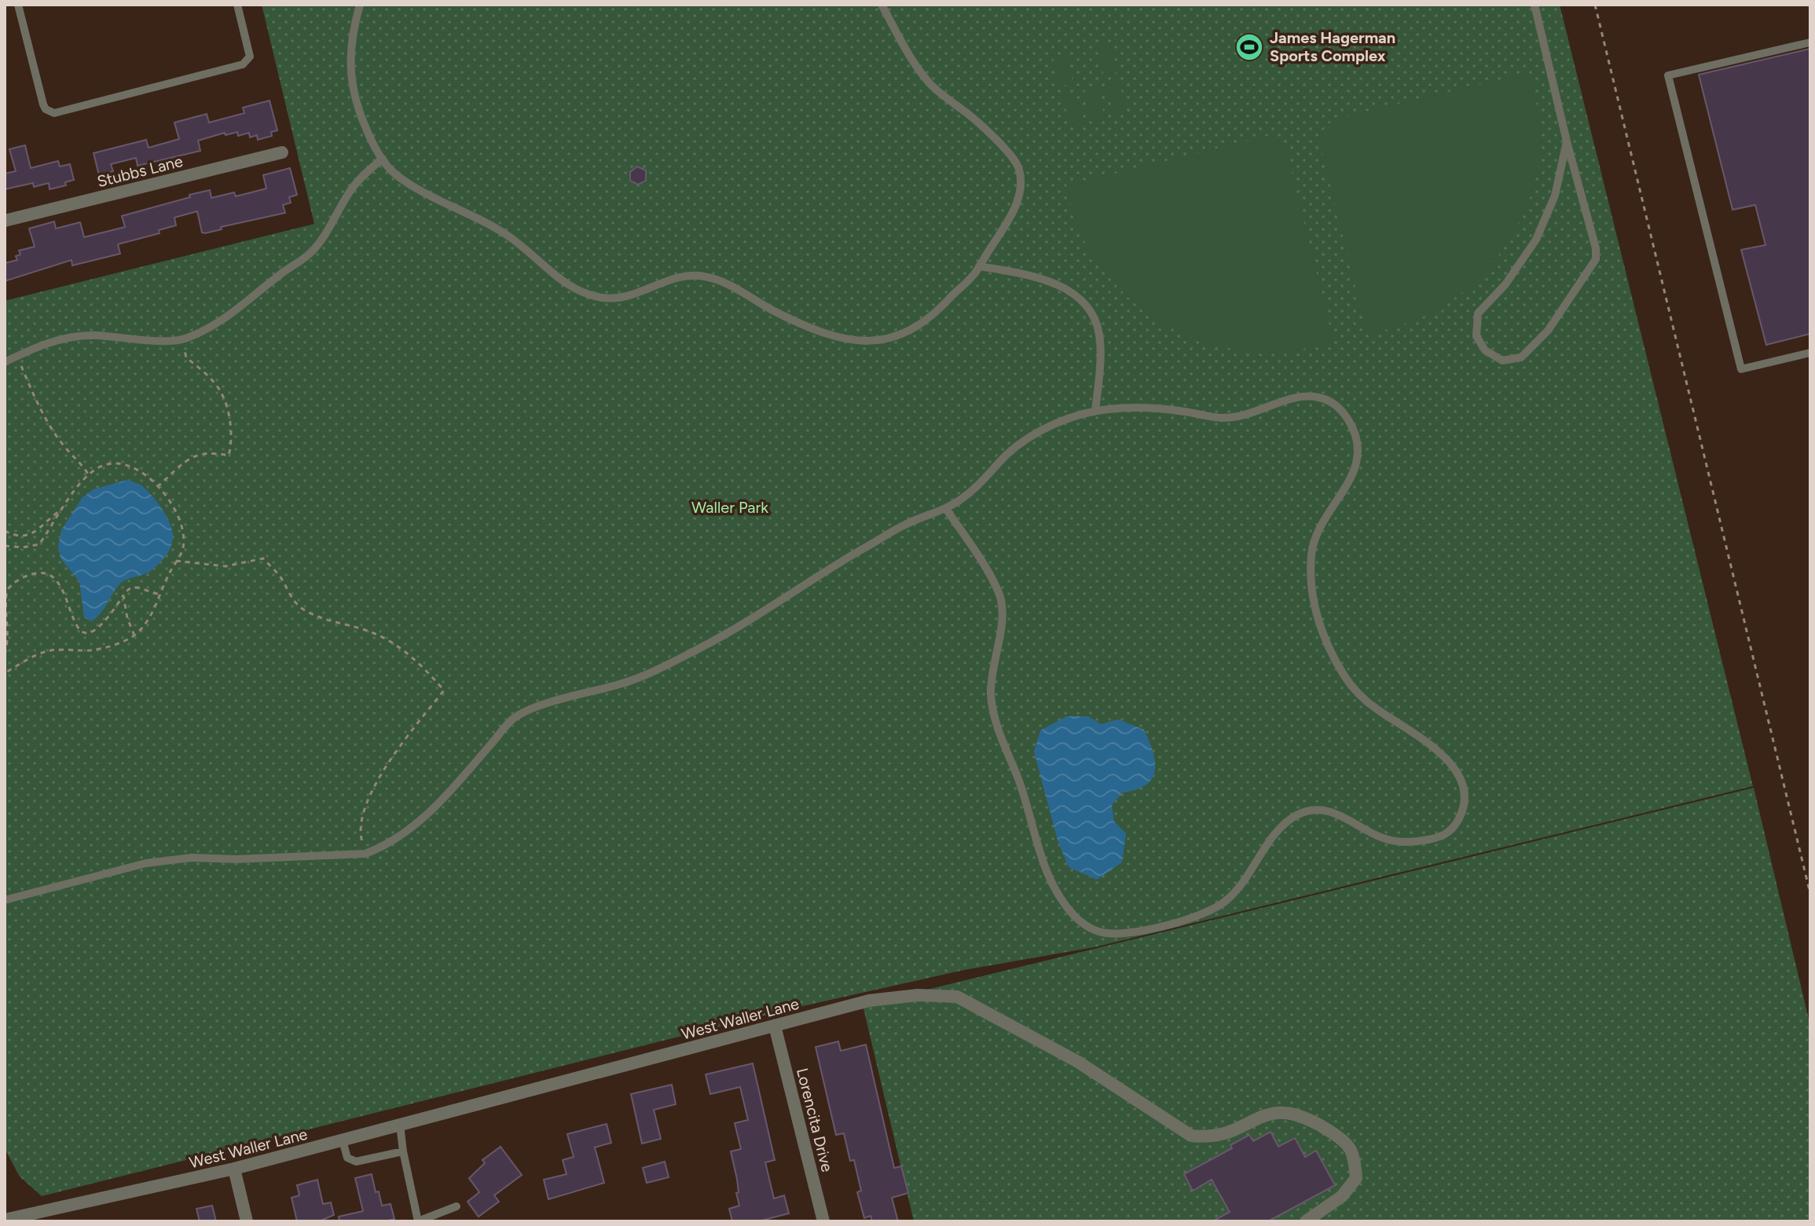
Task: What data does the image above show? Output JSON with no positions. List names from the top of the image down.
{
  "streets": {
    "street": ["Stubbs Lane", "West Waller Lane", "Lorencita Drive"]
  },
  "crossings": [
    ["West Waller Lane", "Lorencita Drive"]
  ],
  "parks": ["Waller Park"],
  "places": {
    "sports": ["James Hagerman Sports Complex"]
  }
}
